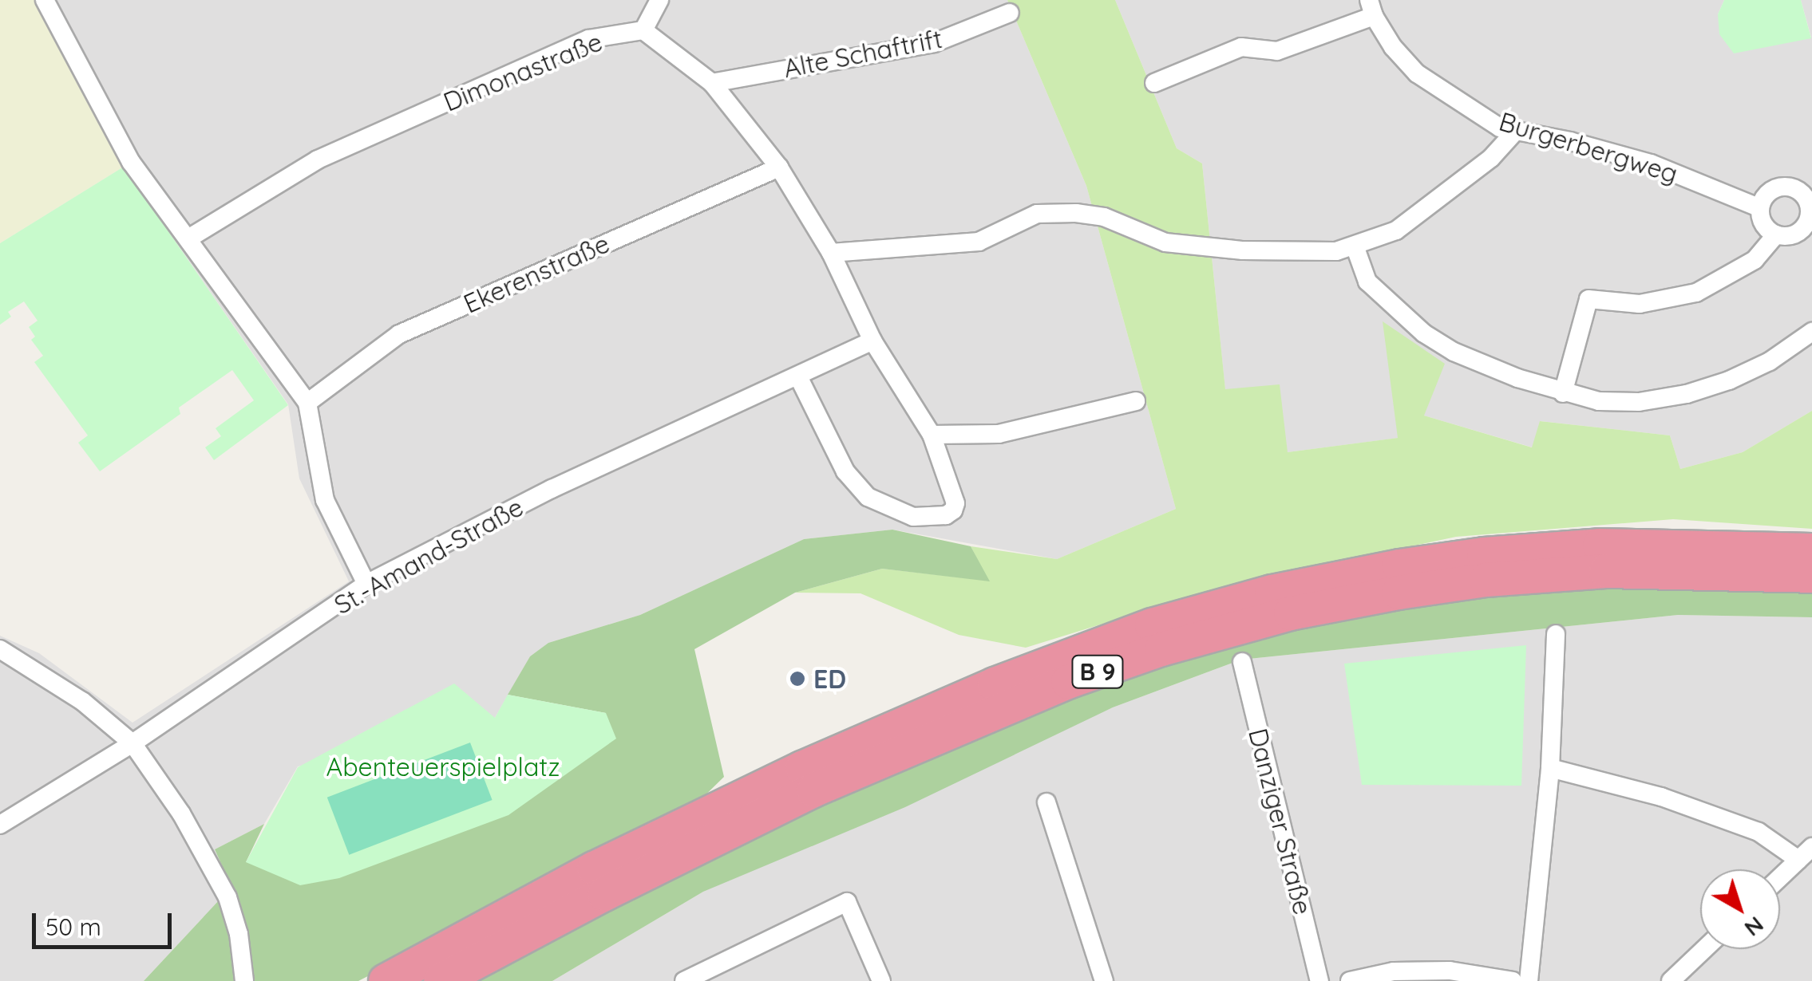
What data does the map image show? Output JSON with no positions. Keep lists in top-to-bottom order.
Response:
{
  "streets": {
    "highway": ["B 9"],
    "street": [
      "Alte Schaftrift",
      "Dimonastraße",
      "Burgerbergweg",
      "Ekerenstraße",
      "St.-Amand-Straße",
      "Danziger Straße"
    ]
  },
  "parks": ["Abenteuerspielplatz"],
  "places": ["ED"],
  "scale_bar": "50 m",
  "north": "bottom right"
}
